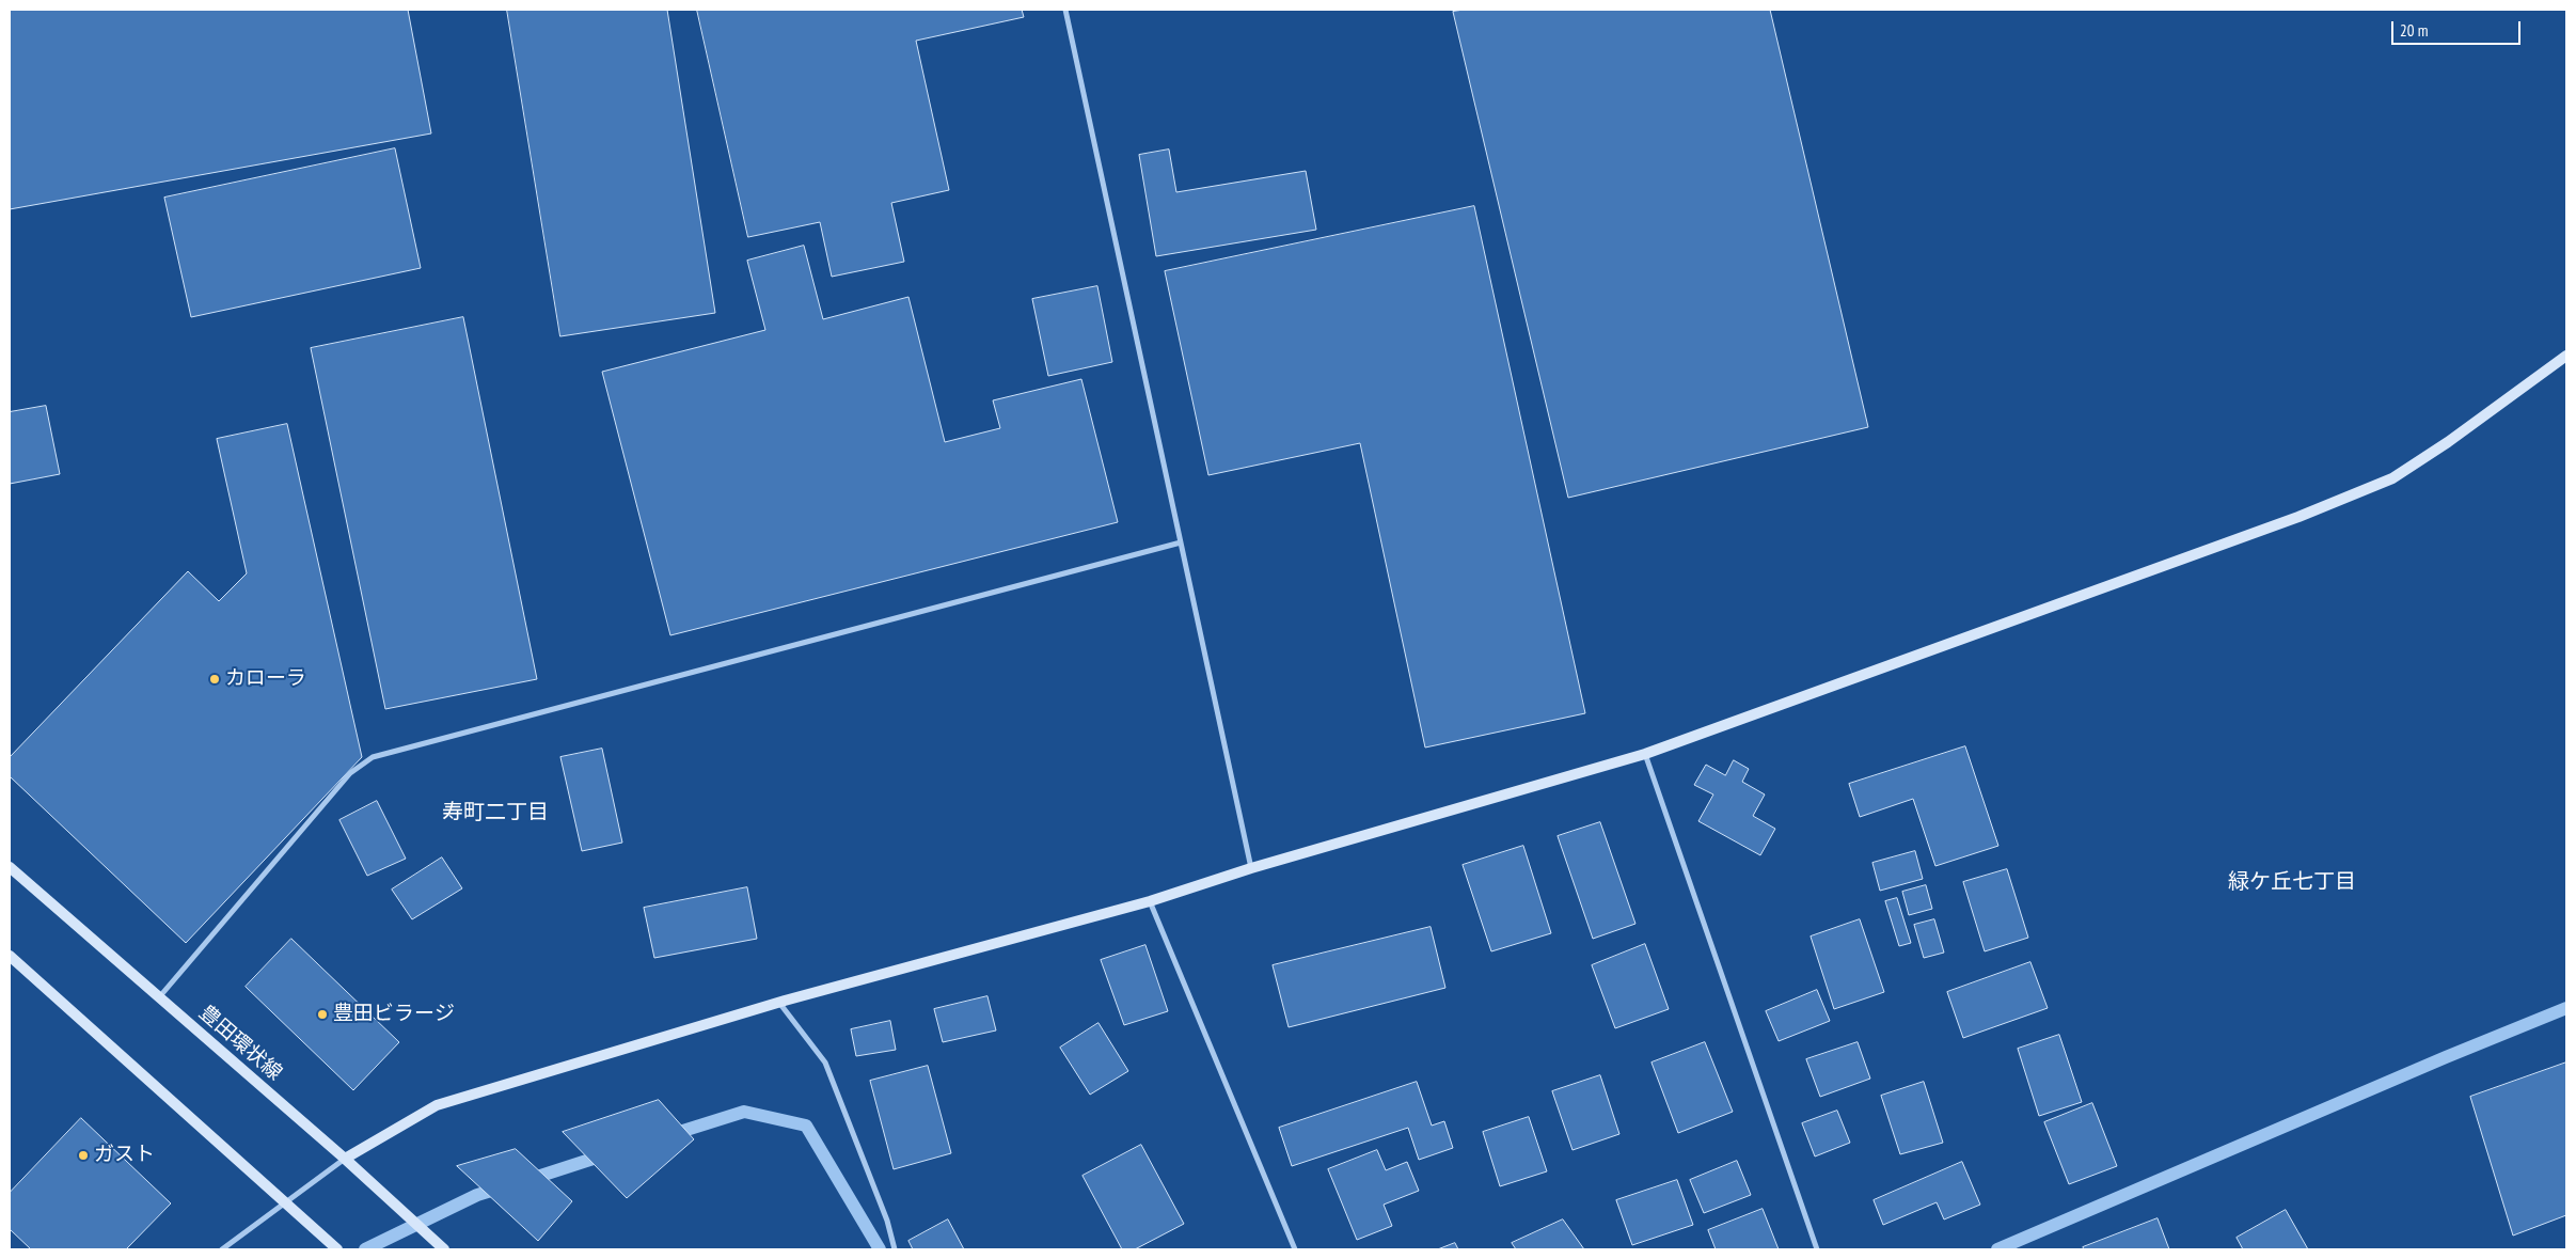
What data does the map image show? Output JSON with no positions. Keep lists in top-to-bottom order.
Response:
{
  "streets": {
    "street": ["豊田環状線"]
  },
  "districts": ["寿町二丁目", "緑ケ丘七丁目"],
  "places": ["カローラ", "豊田ビラージ", "ガスト"],
  "scale_bar": "20 m"
}
